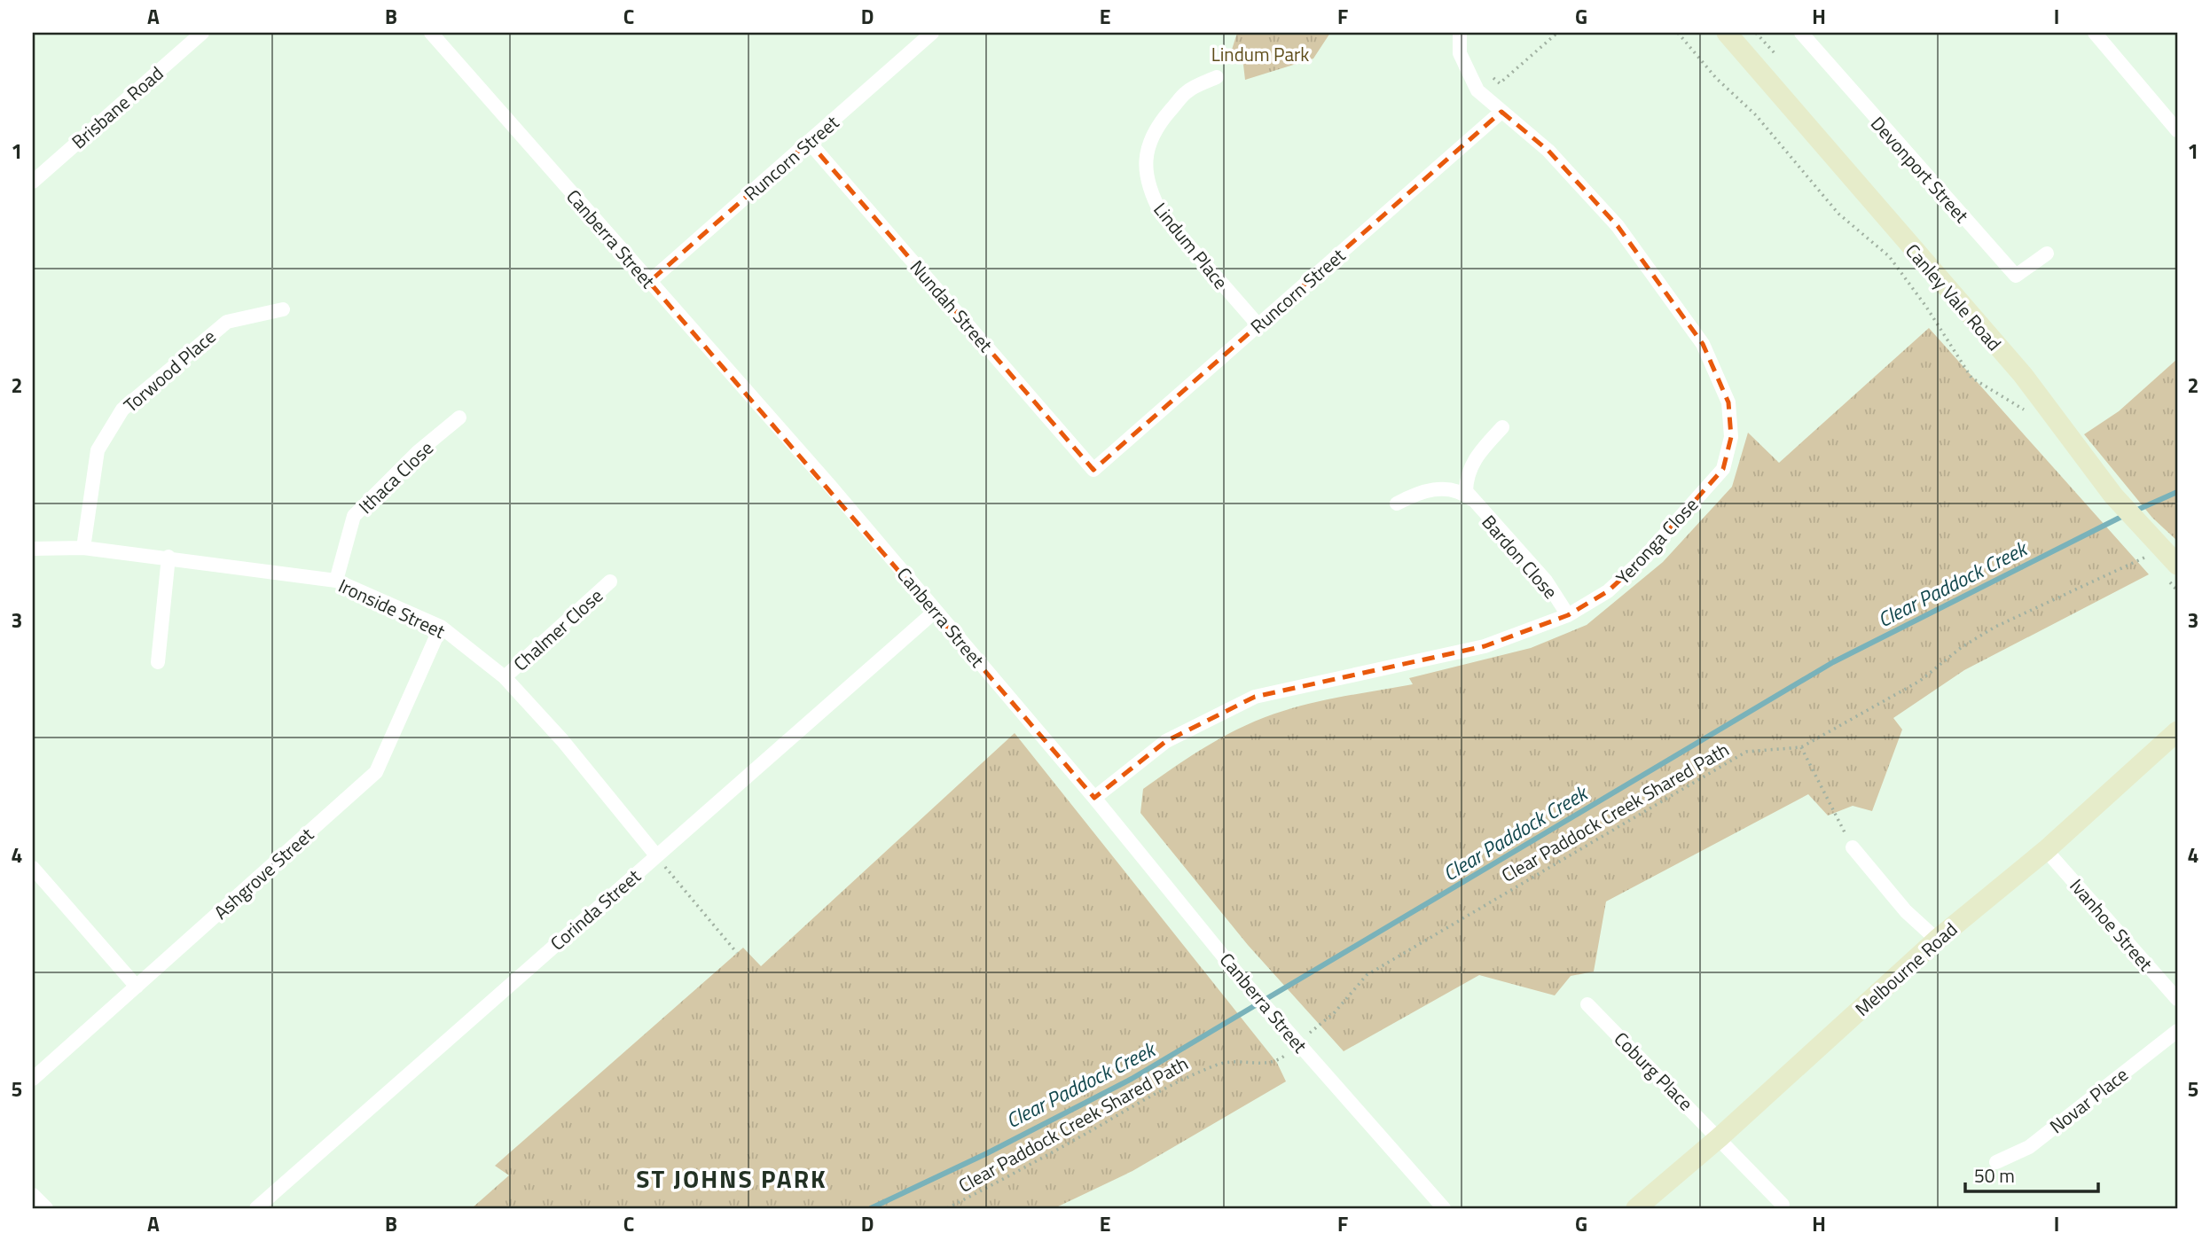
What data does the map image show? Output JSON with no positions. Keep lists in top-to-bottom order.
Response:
{
  "streets": {
    "street": [
      "Brisbane Road",
      "Runcorn Street",
      "Devonport Street",
      "Canberra Street",
      "Lindum Place",
      "Canley Vale Road",
      "Nundah Street",
      "Torwood Place",
      "Ithaca Close",
      "Yeronga Close",
      "Bardon Close",
      "Ironside Street",
      "Chalmer Close",
      "Ashgrove Street",
      "Corinda Street",
      "Ivanhoe Street",
      "Melbourne Road",
      "Coburg Place",
      "Novar Place"
    ],
    "path": ["Clear Paddock Creek Shared Path"]
  },
  "crossings": [
    ["Runcorn Street", "Canberra Street"],
    ["Runcorn Street", "Lindum Place"],
    ["Runcorn Street", "Nundah Street"],
    ["Runcorn Street", "Yeronga Close"],
    ["Canberra Street", "Yeronga Close"],
    ["Canberra Street", "Corinda Street"],
    ["Torwood Place", "Ironside Street"],
    ["Ithaca Close", "Ironside Street"],
    ["Yeronga Close", "Bardon Close"],
    ["Ironside Street", "Chalmer Close"],
    ["Ironside Street", "Ashgrove Street"],
    ["Ironside Street", "Corinda Street"],
    ["Ivanhoe Street", "Melbourne Road"],
    ["Melbourne Road", "Coburg Place"]
  ],
  "districts": ["ST JOHNS PARK"],
  "water": ["Clear Paddock Creek"],
  "parks": ["Lindum Park"],
  "scale_bar": "50 m",
  "grid": {
    "columns": [
      "A",
      "B",
      "C",
      "D",
      "E",
      "F",
      "G",
      "H",
      "I"
    ],
    "rows": [
      "1",
      "2",
      "3",
      "4",
      "5"
    ]
  }
}
